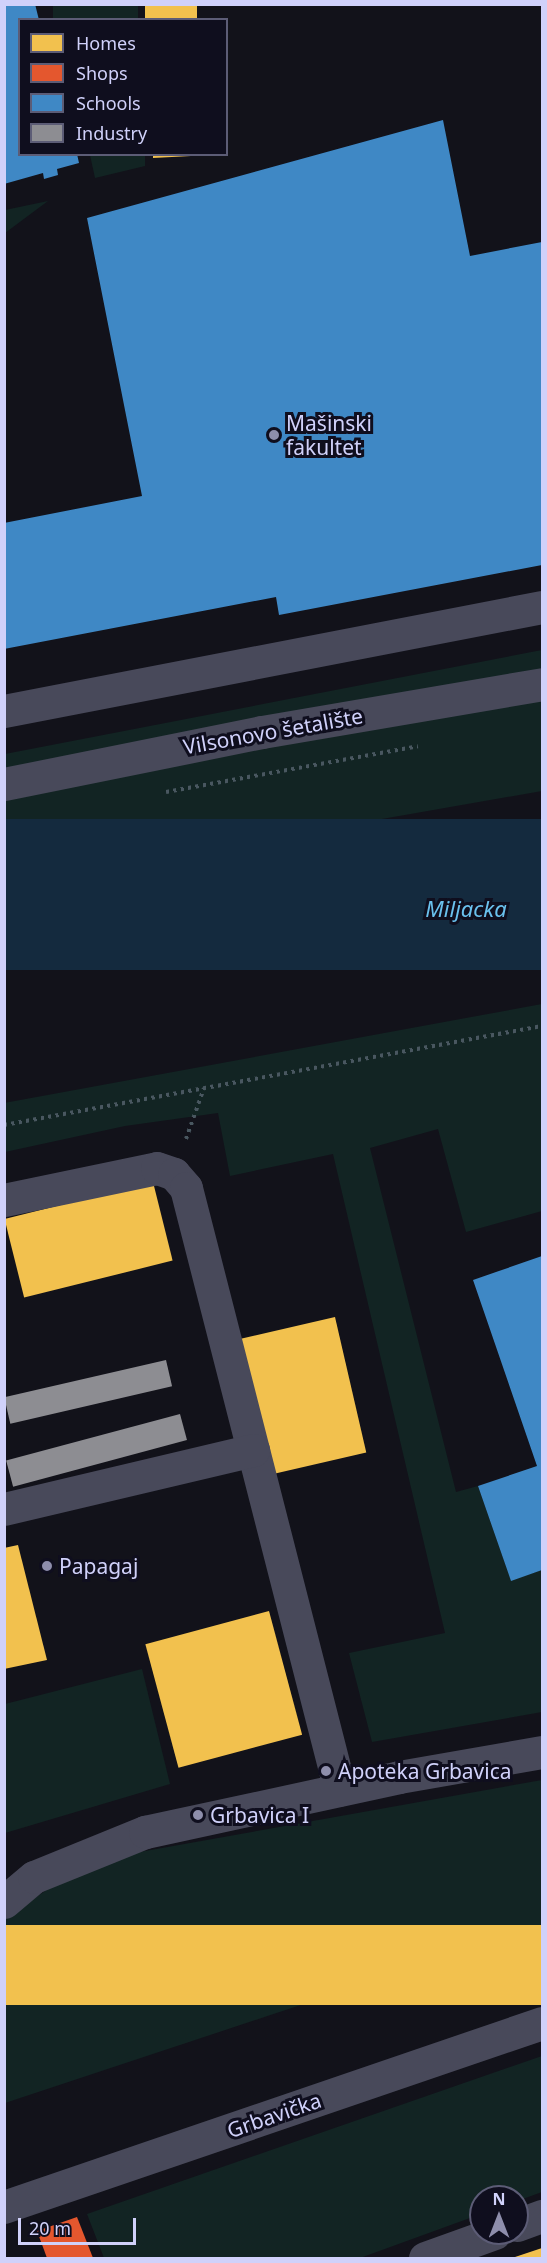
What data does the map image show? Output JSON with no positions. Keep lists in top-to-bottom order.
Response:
{
  "streets": {
    "street": ["Vilsonovo šetalište", "Grbavička"]
  },
  "water": ["Miljacka"],
  "places": [
    "Mašinski fakultet",
    "Papagaj",
    "Apoteka Grbavica",
    "Grbavica I"
  ],
  "legend": [
    "Homes",
    "Shops",
    "Schools",
    "Industry"
  ],
  "scale_bar": "20 m",
  "north": "top"
}
